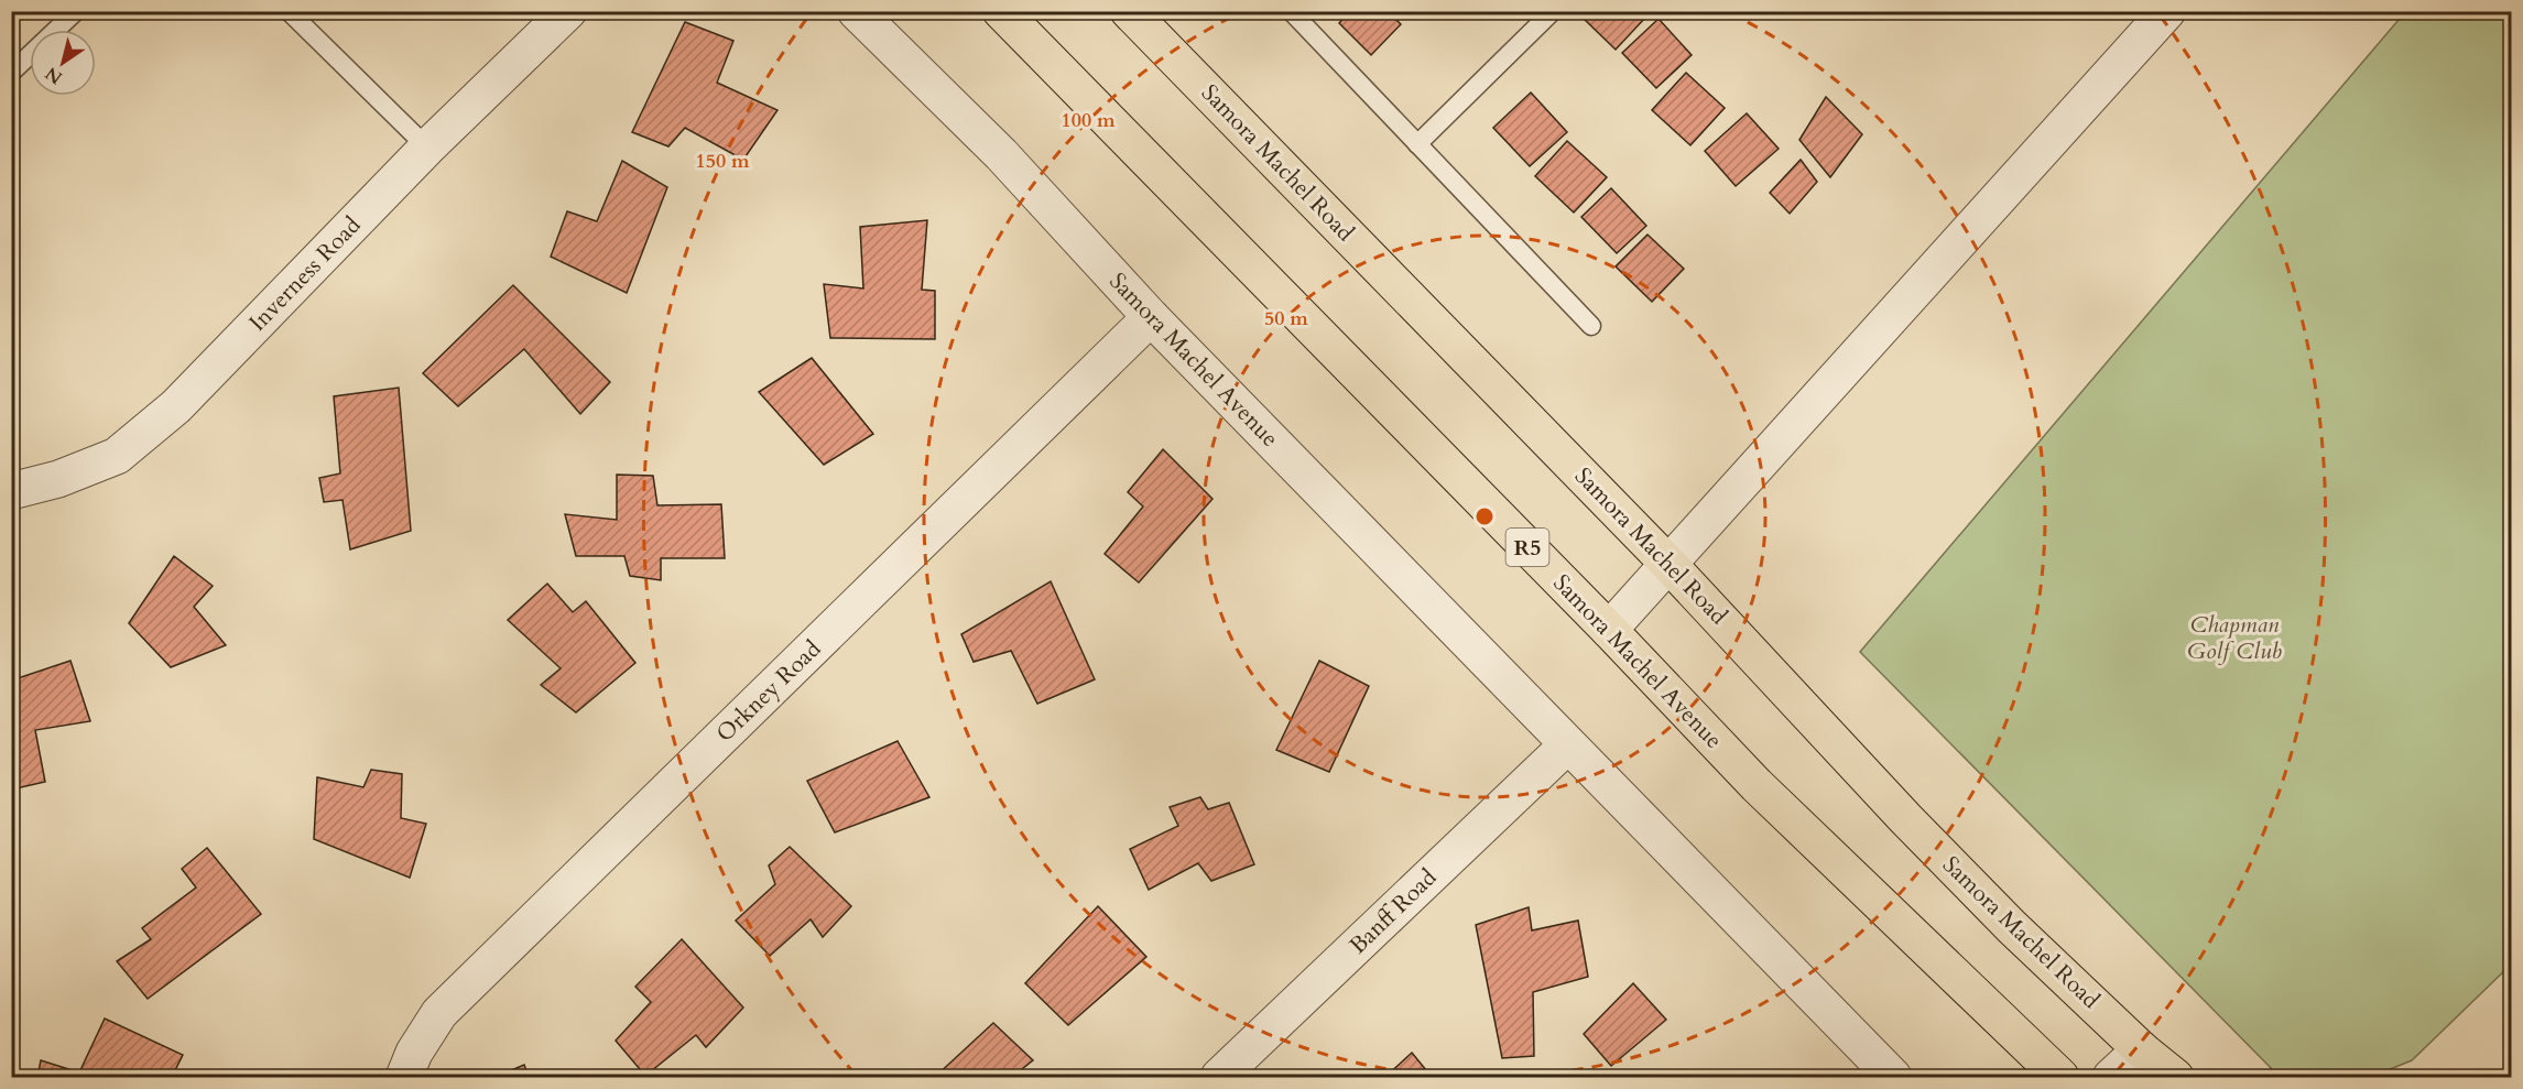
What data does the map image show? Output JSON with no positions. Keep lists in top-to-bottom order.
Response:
{
  "streets": {
    "highway": ["Samora Machel Road", "Samora Machel Avenue", "R5"],
    "street": ["Inverness Road", "Orkney Road", "Banff Road"]
  },
  "crossings": [
    ["Samora Machel Avenue", "Orkney Road"],
    ["Samora Machel Avenue", "Banff Road"]
  ],
  "parks": ["Chapman Golf Club"],
  "north": "bottom left",
  "rings": ["100 m", "150 m", "50 m"]
}
